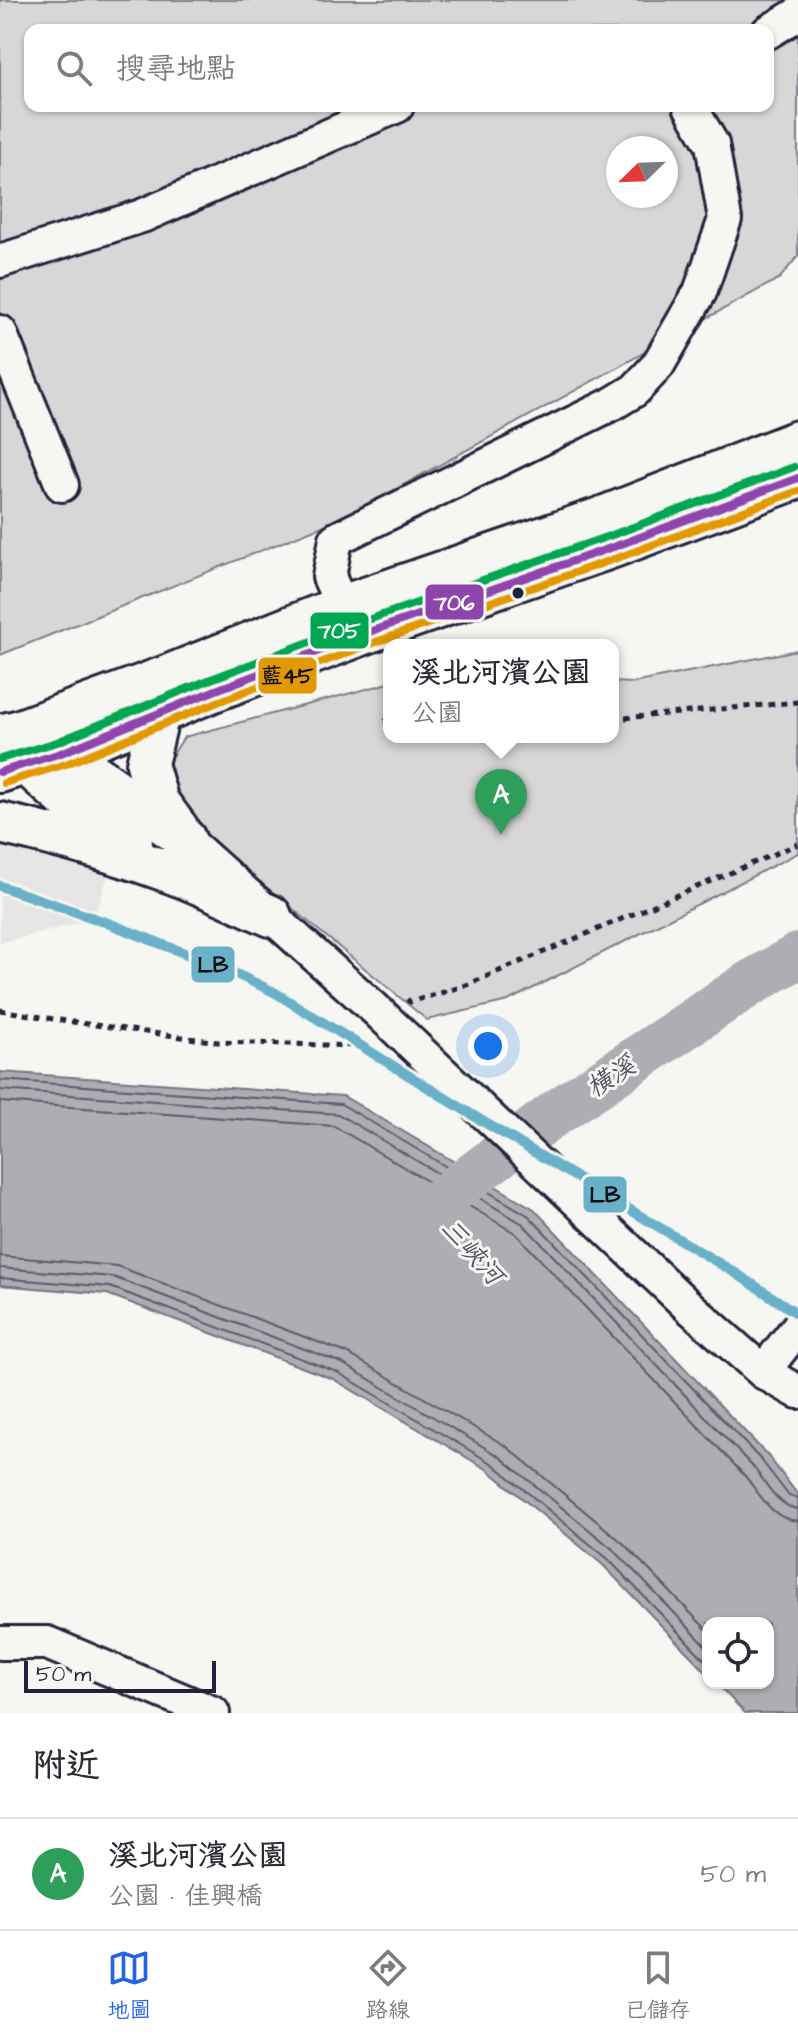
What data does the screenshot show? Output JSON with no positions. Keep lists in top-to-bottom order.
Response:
{
  "water": ["橫溪", "三峽河"],
  "lines": [
    "transit line 705",
    "transit line 706",
    "transit line 藍45",
    "transit line LB"
  ],
  "scale_bar": "50 m",
  "north": "bottom left",
  "page": {
    "search": "搜尋地點",
    "popup": ["溪北河濱公園", "公園"],
    "pins": "A",
    "scale": "50 m",
    "heading": "附近",
    "list": [
      {
        "mark": "A",
        "name": "溪北河濱公園",
        "note": "公園 · 佳興橋",
        "value": "50 m"
      }
    ],
    "nav": ["地圖", "路線", "已儲存"]
  }
}
